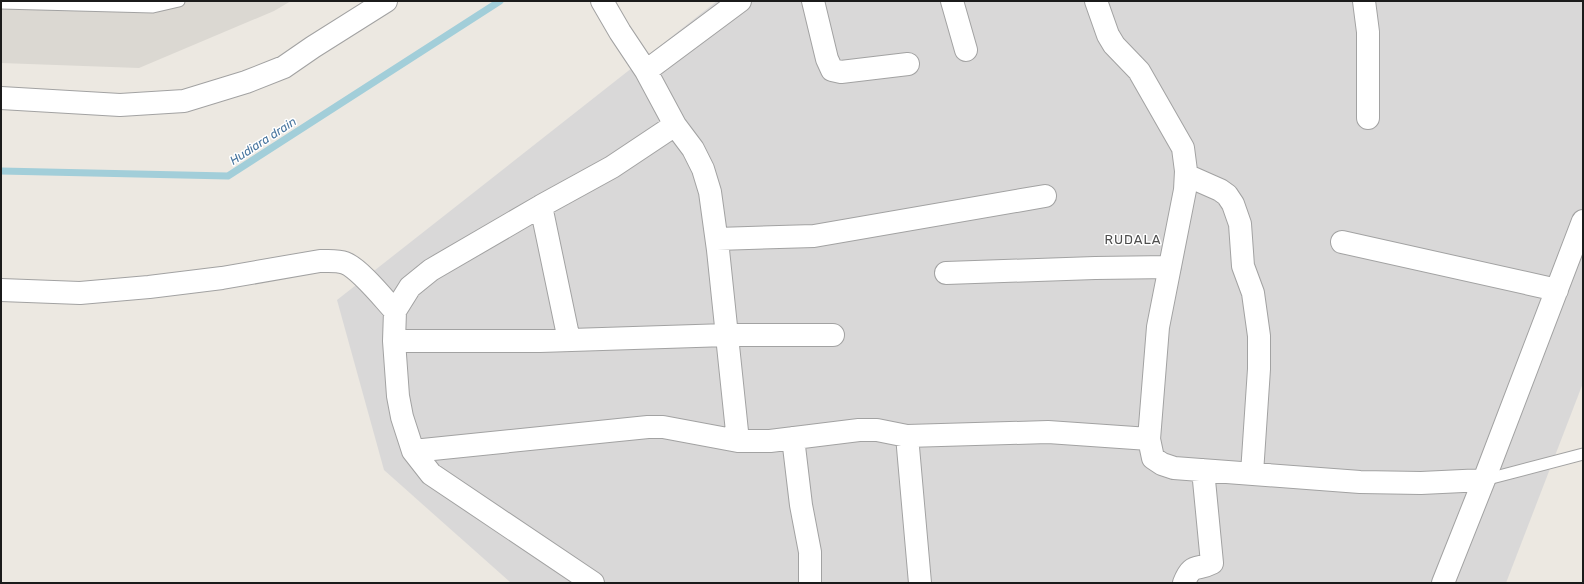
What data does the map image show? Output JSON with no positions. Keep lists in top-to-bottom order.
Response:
{
  "districts": ["RUDALA"],
  "water": ["Hudiara drain"]
}
